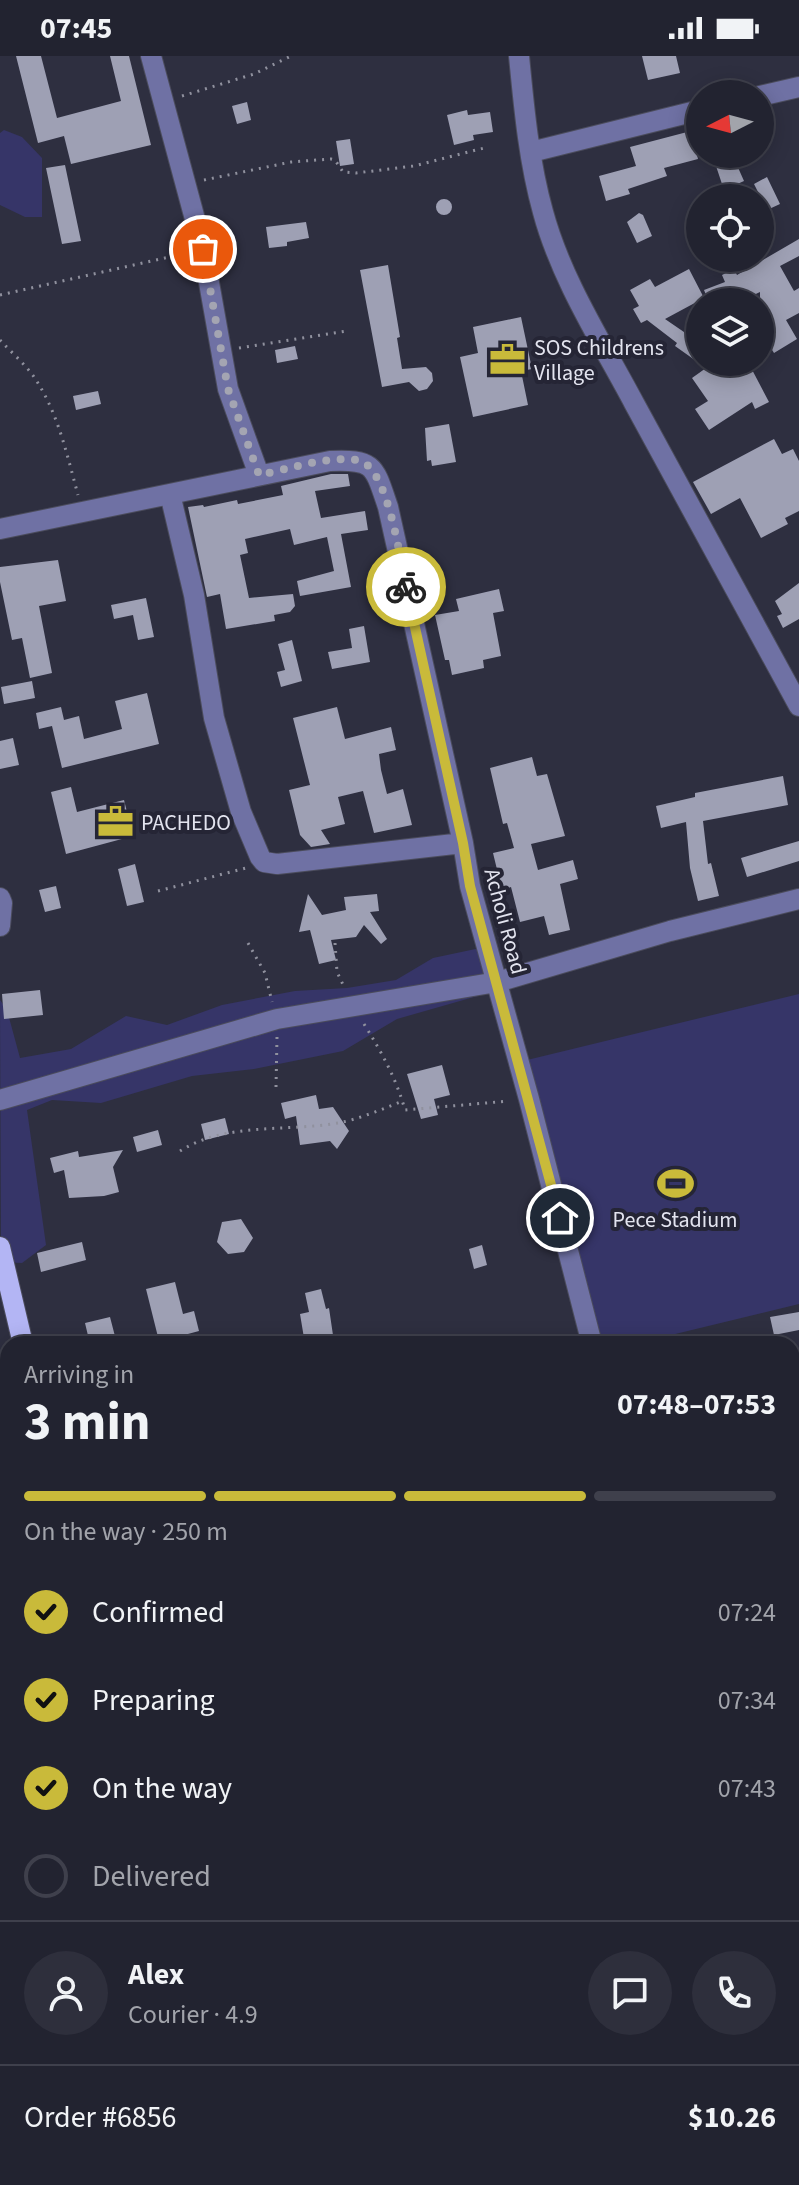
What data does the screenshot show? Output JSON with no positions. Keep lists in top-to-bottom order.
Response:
{
  "streets": {
    "street": ["Acholi Road"]
  },
  "places": {
    "office": ["SOS Childrens Village", "PACHEDO"],
    "sports": ["Pece Stadium"]
  },
  "north": "left",
  "page": {
    "status": "07:45",
    "heading": ["3 min", "Arriving in", "07:48–07:53"],
    "panel": [
      "Alex",
      "Courier · 4.9",
      "Order #6856",
      "$10.26"
    ],
    "bar": "On the way · 250 m",
    "list": [
      ["Confirmed", "07:24"],
      ["Preparing", "07:34"],
      ["On the way", "07:43"],
      "Delivered"
    ]
  }
}
